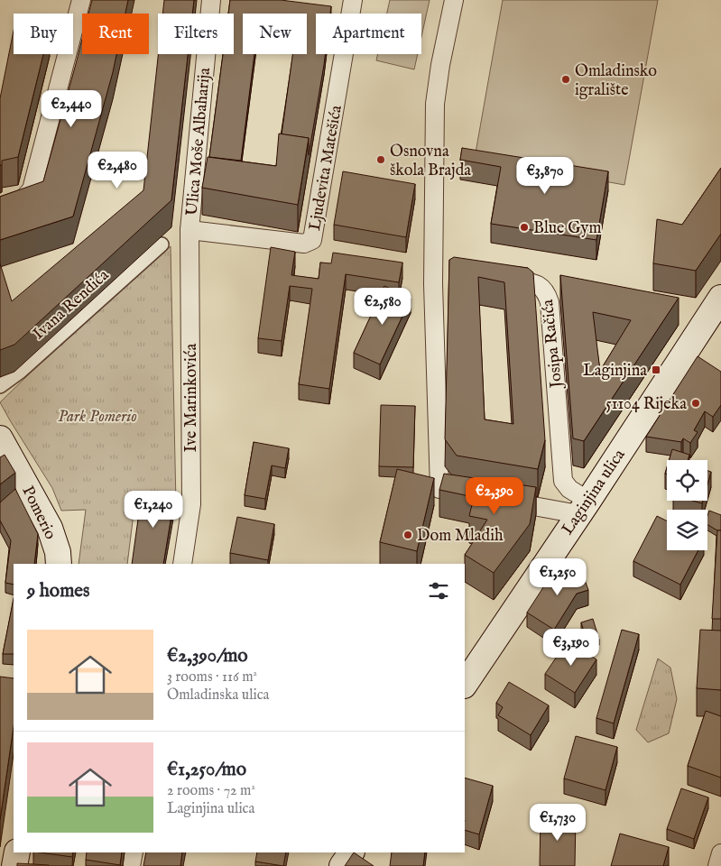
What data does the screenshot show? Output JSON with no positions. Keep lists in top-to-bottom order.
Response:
{
  "streets": {
    "main road": ["Laginjina ulica", "Pomerio"],
    "street": [
      "Ulica Moše Albaharija",
      "Ljudevita Matešića",
      "Ivana Rendića",
      "Josipa Račića",
      "Ive Marinkovića"
    ]
  },
  "crossings": [
    ["Ulica Moše Albaharija", "Ljudevita Matešića"],
    ["Ulica Moše Albaharija", "Ive Marinkovića"],
    ["Ljudevita Matešića", "Ive Marinkovića"],
    ["Josipa Račića", "Laginjina ulica"]
  ],
  "parks": ["Park Pomerio"],
  "places": {
    "other": [
      "Omladinsko igralište",
      "Osnovna škola Brajda",
      "Blue Gym",
      "51104 Rijeka",
      "Dom Mladih"
    ],
    "transit": ["Laginjina"]
  },
  "page": {
    "chip": [
      "Buy",
      "Rent",
      "Filters",
      "New",
      "Apartment"
    ],
    "price": [
      "€2,440",
      "€2,480",
      "€3,870",
      "€2,580",
      "€2,390",
      "€1,240",
      "€1,250",
      "€3,190",
      "€1,730"
    ],
    "heading": "9 homes",
    "list": [
      {
        "name": "€2,390/mo",
        "note": "3 rooms · 116 m² · Omladinska ulica"
      },
      {
        "name": "€1,250/mo",
        "note": "2 rooms · 72 m² · Laginjina ulica"
      }
    ]
  }
}
